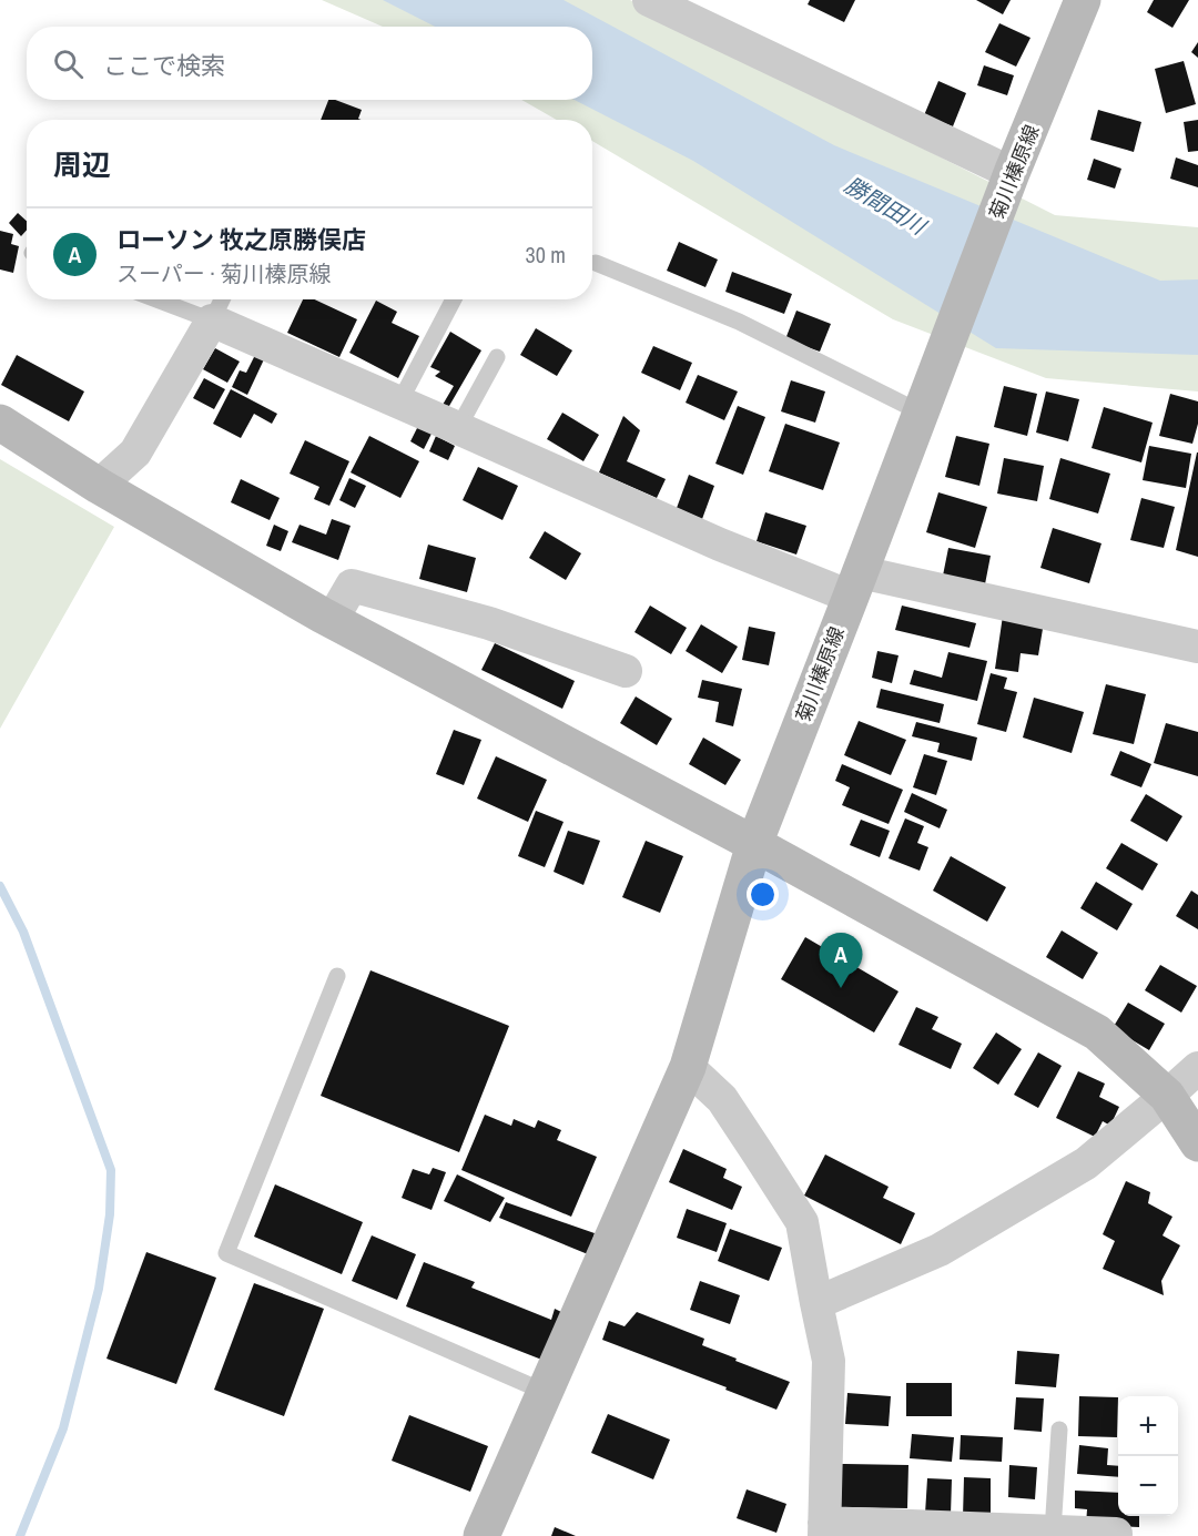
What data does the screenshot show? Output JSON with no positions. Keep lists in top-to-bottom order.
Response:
{
  "streets": {
    "street": ["菊川榛原線"]
  },
  "water": ["勝間田川"],
  "page": {
    "search": "ここで検索",
    "heading": "周辺",
    "list": [
      {
        "mark": "A",
        "name": "ローソン 牧之原勝俣店",
        "note": "スーパー · 菊川榛原線",
        "value": "30 m"
      }
    ],
    "pins": "A",
    "map_buttons": ["+", "−"]
  }
}
